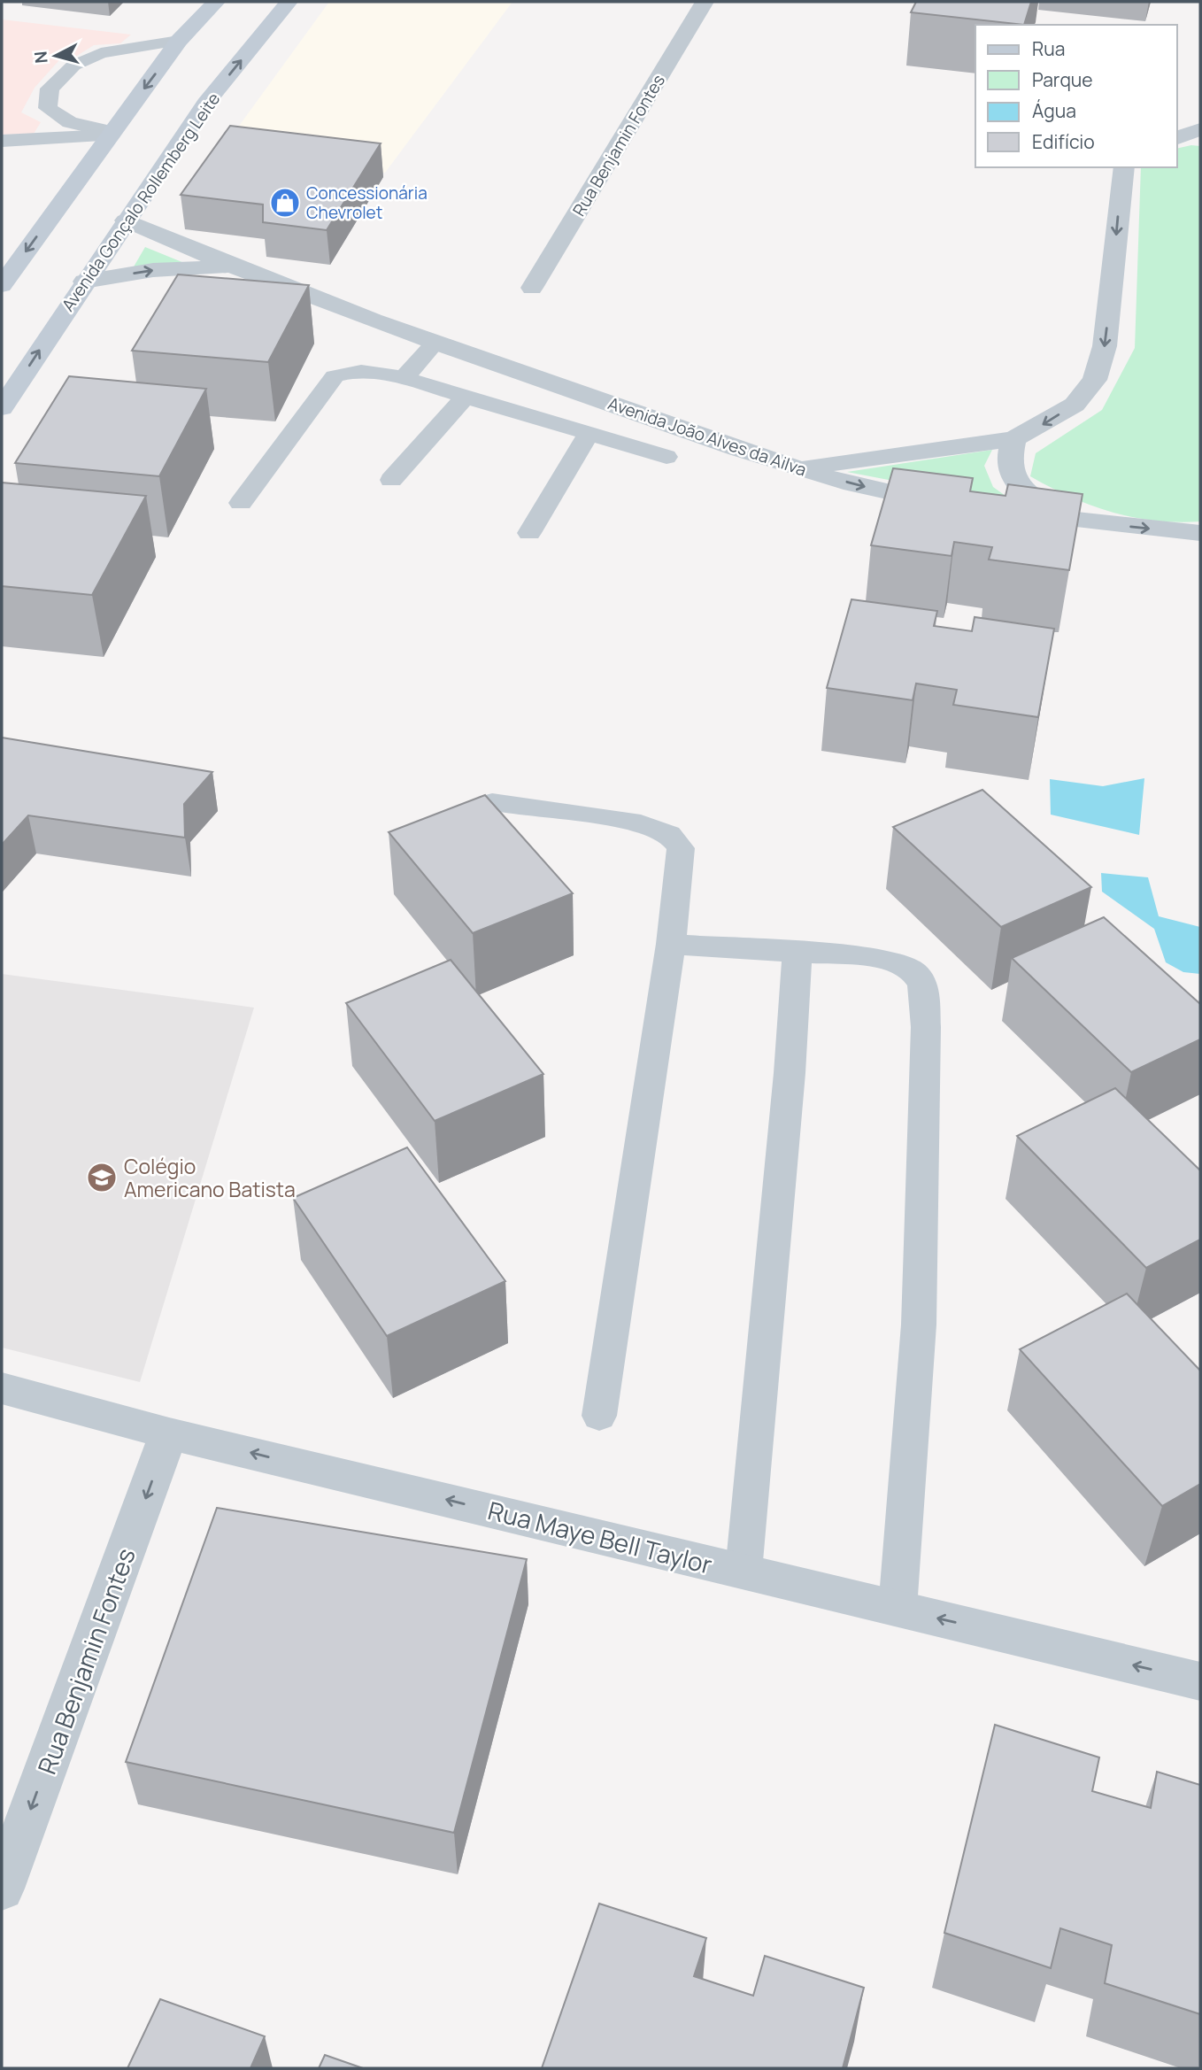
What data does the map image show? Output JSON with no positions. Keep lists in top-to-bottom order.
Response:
{
  "streets": {
    "main road": ["Avenida Gonçalo Rollemberg Leite"],
    "street": ["Rua Benjamin Fontes", "Avenida João Alves da Ailva", "Rua Maye Bell Taylor"]
  },
  "crossings": [
    ["Rua Benjamin Fontes", "Rua Maye Bell Taylor"],
    ["Avenida Gonçalo Rollemberg Leite", "Avenida João Alves da Ailva"]
  ],
  "one_way": ["Rua Benjamin Fontes", "Rua Maye Bell Taylor"],
  "places": {
    "shop": ["Concessionária Chevrolet"],
    "school or university": ["Colégio Americano Batista"]
  },
  "legend": [
    "Rua",
    "Parque",
    "Água",
    "Edifício"
  ],
  "north": "left"
}
